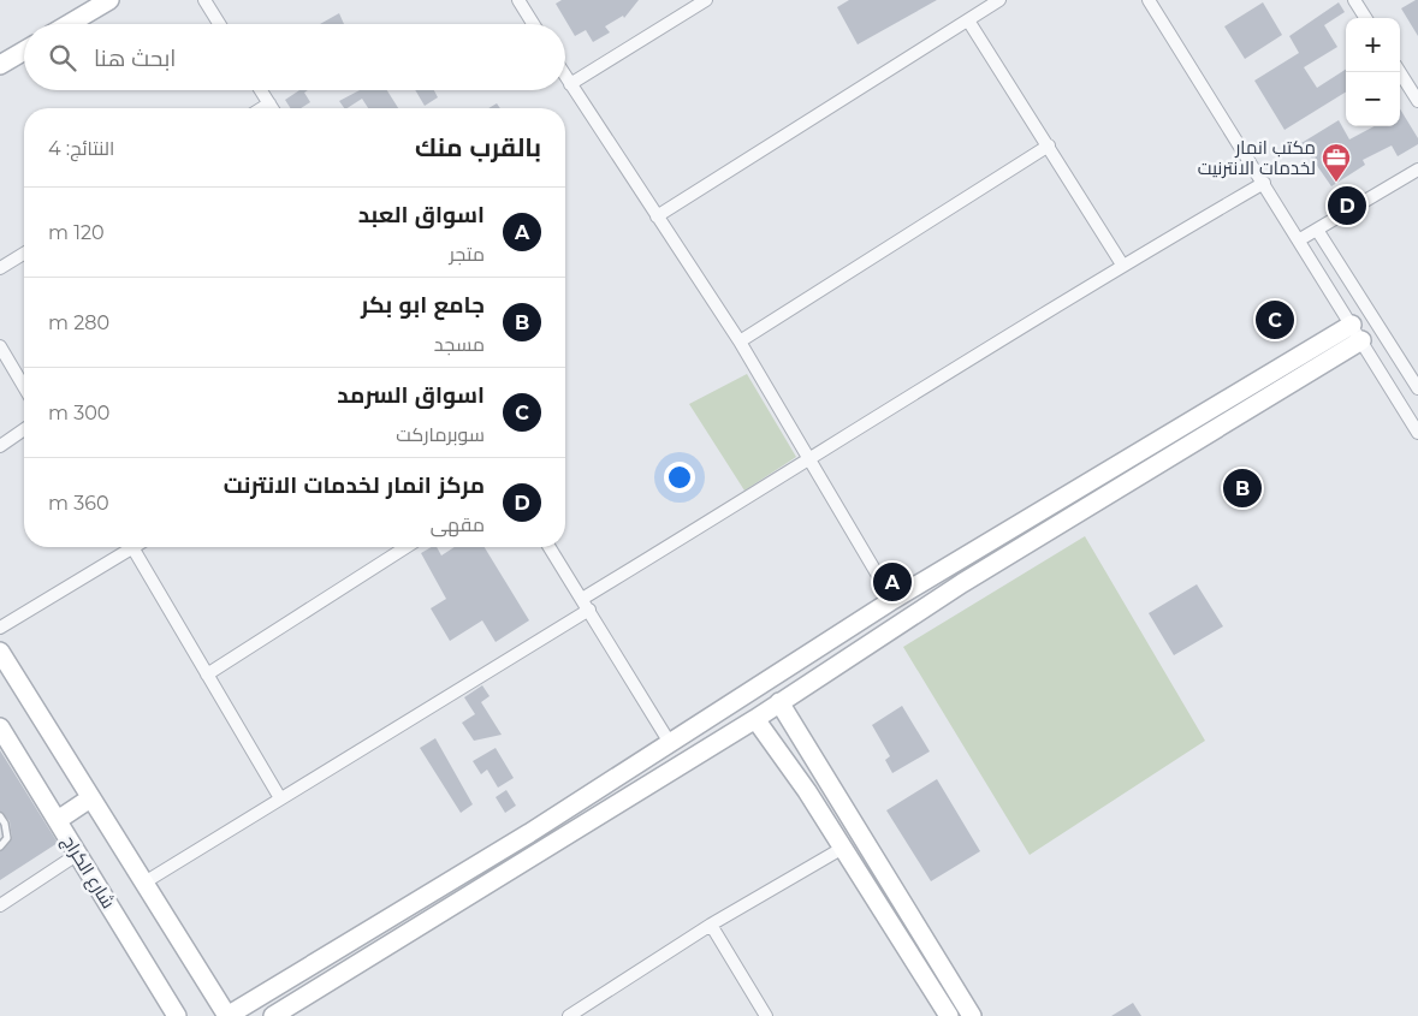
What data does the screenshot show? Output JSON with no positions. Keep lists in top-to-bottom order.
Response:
{
  "streets": {
    "street": ["شارع الكراج"]
  },
  "places": {
    "office": ["مكتب انمار لخدمات الانترنيت"]
  },
  "page": {
    "map_buttons": ["+", "−"],
    "search": "ابحث هنا",
    "heading": ["بالقرب منك", "النتائج: 4"],
    "pins": [
      "D",
      "C",
      "B",
      "A"
    ],
    "list": [
      {
        "mark": "A",
        "name": "اسواق العبد",
        "note": "متجر",
        "value": "120 m"
      },
      {
        "mark": "B",
        "name": "جامع ابو بكر",
        "note": "مسجد",
        "value": "280 m"
      },
      {
        "mark": "C",
        "name": "اسواق السرمد",
        "note": "سوبرماركت",
        "value": "300 m"
      },
      {
        "mark": "D",
        "name": "مركز انمار لخدمات الانترنت",
        "note": "مقهى",
        "value": "360 m"
      }
    ]
  }
}
